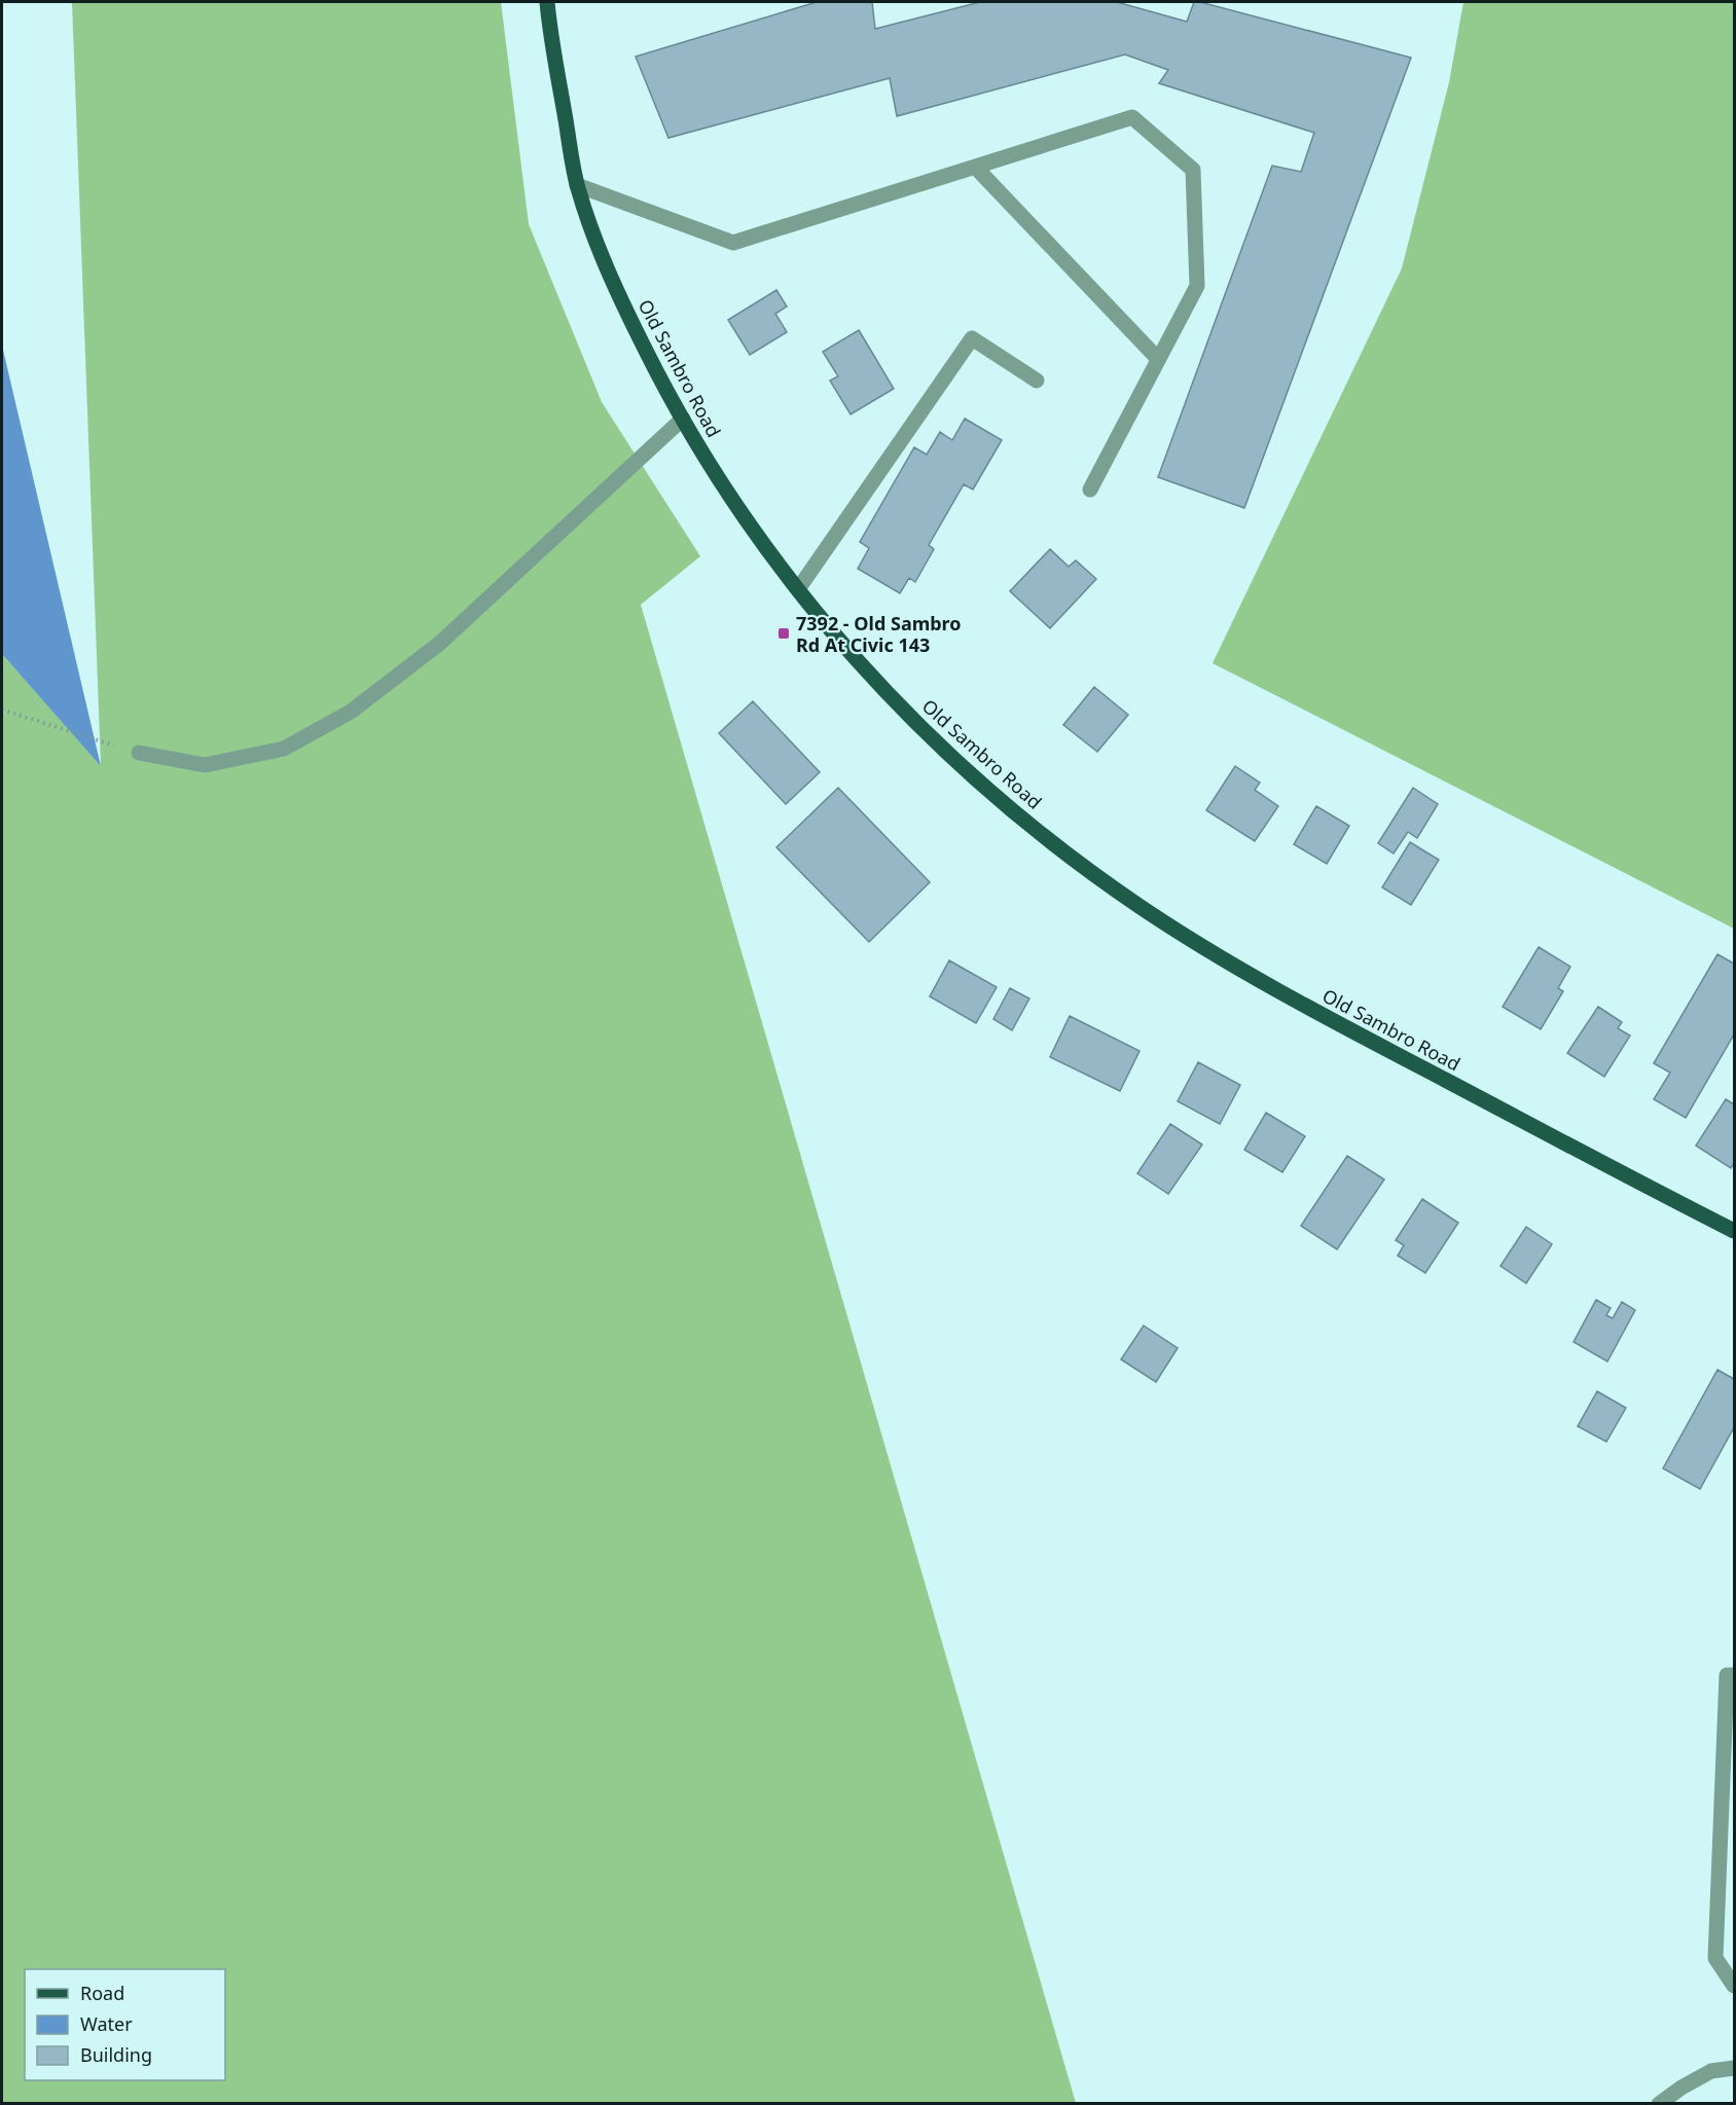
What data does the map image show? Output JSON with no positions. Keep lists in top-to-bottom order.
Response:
{
  "streets": {
    "main road": ["Old Sambro Road"]
  },
  "places": {
    "transit": ["7392 - Old Sambro Rd At Civic 143"]
  },
  "legend": ["Road", "Water", "Building"]
}
